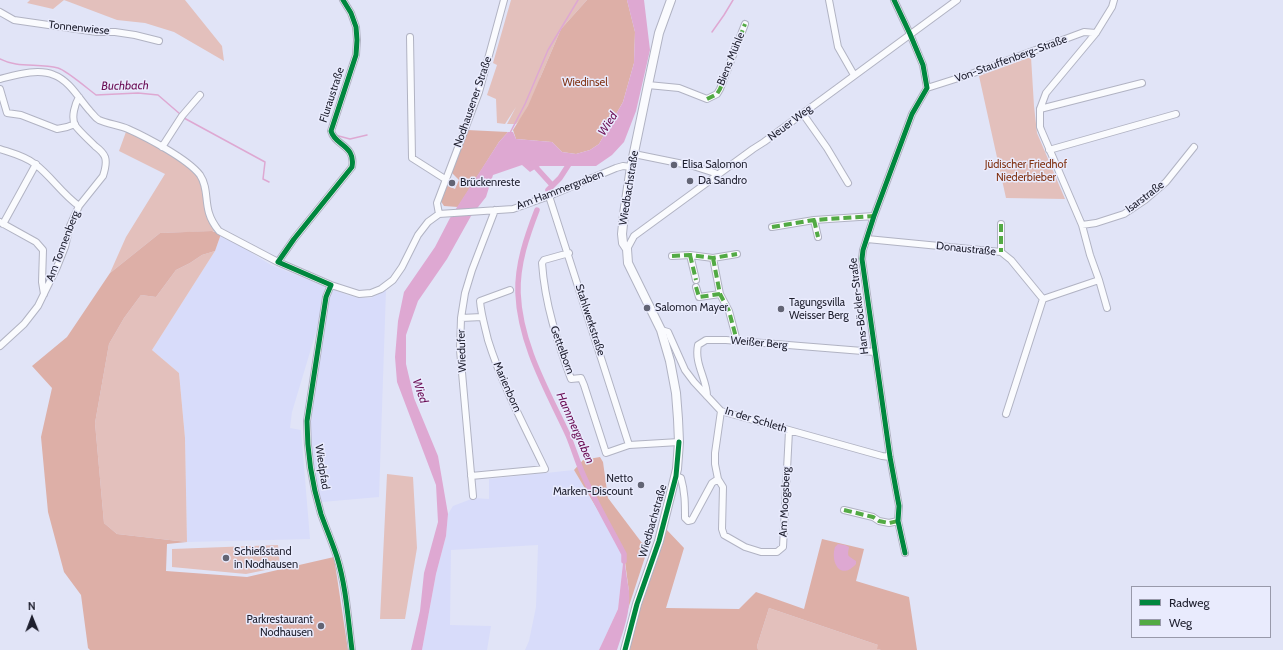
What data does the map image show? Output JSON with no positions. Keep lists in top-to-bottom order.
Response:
{
  "streets": {
    "main road": ["Wiedbachstraße"],
    "street": [
      "Tonnenwiese",
      "Biens Mühle",
      "Von-Stauffenberg-Straße",
      "Fluraustraße",
      "Nodhausener Straße",
      "Neuer Weg",
      "Am Hammergraben",
      "Isarstraße",
      "Am Tonnenberg",
      "Donaustraße",
      "Hans-Böckler-Straße",
      "Stahlwerkstraße",
      "Weißer Berg",
      "Gettelborn",
      "Wiedufer",
      "Marienborn",
      "In der Schleth",
      "Wiedpfad",
      "Am Moogsberg"
    ]
  },
  "crossings": [
    ["Biens Mühle", "Wiedbachstraße"],
    ["Von-Stauffenberg-Straße", "Hans-Böckler-Straße"],
    ["Nodhausener Straße", "Am Hammergraben"],
    ["Neuer Weg", "Wiedbachstraße"],
    ["Wiedbachstraße", "Am Hammergraben"],
    ["Wiedbachstraße", "In der Schleth"],
    ["Am Hammergraben", "Stahlwerkstraße"],
    ["Am Hammergraben", "Wiedufer"],
    ["Donaustraße", "Hans-Böckler-Straße"],
    ["Hans-Böckler-Straße", "Weißer Berg"],
    ["Hans-Böckler-Straße", "In der Schleth"],
    ["Stahlwerkstraße", "Gettelborn"],
    ["Weißer Berg", "In der Schleth"],
    ["Wiedufer", "Marienborn"],
    ["In der Schleth", "Am Moogsberg"]
  ],
  "water": ["Buchbach", "Wied", "Hammergraben"],
  "parks": ["Wiedinsel", "Jüdischer Friedhof Niederbieber"],
  "places": [
    "Elisa Salomon",
    "Da Sandro",
    "Brückenreste",
    "Salomon Mayer",
    "Tagungsvilla Weisser Berg",
    "Netto Marken-Discount",
    "Schießstand in Nodhausen",
    "Parkrestaurant Nodhausen"
  ],
  "legend": ["Radweg", "Weg"],
  "north": "top"
}
